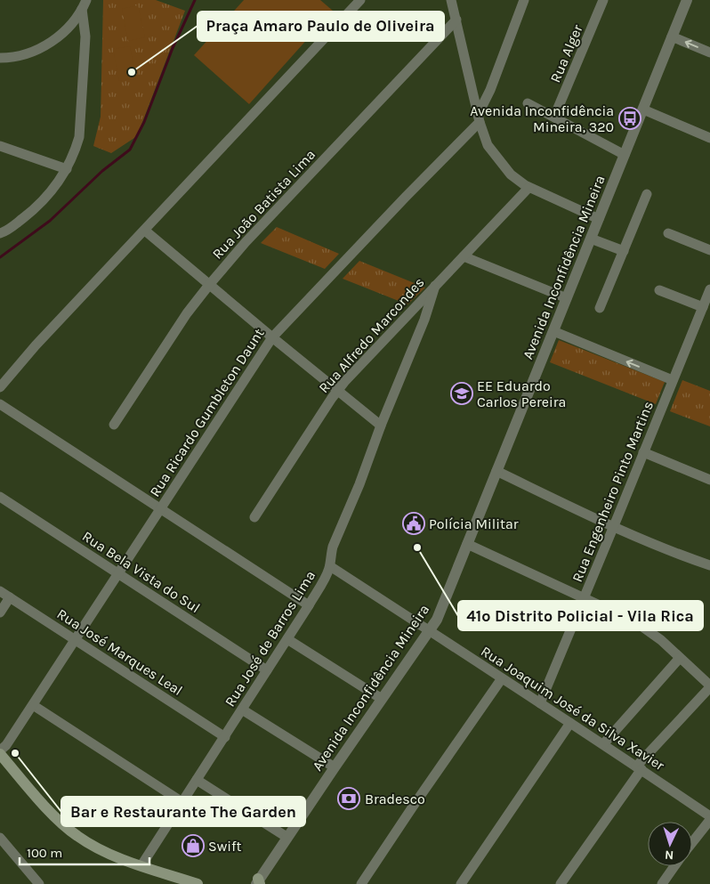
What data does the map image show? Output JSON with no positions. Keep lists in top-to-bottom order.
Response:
{
  "streets": {
    "street": [
      "Rua Alger",
      "Rua João Batista Lima",
      "Avenida Inconfidência Mineira",
      "Rua Alfredo Marcondes",
      "Rua Ricardo Gumbleton Daunt",
      "Rua Engenheiro Pinto Martins",
      "Rua Bela Vista do Sul",
      "Rua José de Barros Lima",
      "Rua José Marques Leal",
      "Rua Joaquim José da Silva Xavier"
    ]
  },
  "crossings": [
    ["Avenida Inconfidência Mineira", "Rua Joaquim José da Silva Xavier"],
    ["Rua Alfredo Marcondes", "Rua José de Barros Lima"],
    ["Rua Ricardo Gumbleton Daunt", "Rua Bela Vista do Sul"],
    ["Rua Ricardo Gumbleton Daunt", "Rua José Marques Leal"],
    ["Rua Engenheiro Pinto Martins", "Rua Joaquim José da Silva Xavier"],
    ["Rua Bela Vista do Sul", "Rua José de Barros Lima"],
    ["Rua José de Barros Lima", "Rua José Marques Leal"],
    ["Rua José de Barros Lima", "Rua Joaquim José da Silva Xavier"]
  ],
  "places": {
    "other": ["Praça Amaro Paulo de Oliveira", "41º Distrito Policial - Vila Rica", "Bar e Restaurante The Garden"],
    "bus stop": ["Avenida Inconfidência Mineira, 320"],
    "school or university": ["EE Eduardo Carlos Pereira"],
    "public building": ["Polícia Militar"],
    "bank": ["Bradesco"],
    "shop": ["Swift"]
  },
  "scale_bar": "100 m",
  "north": "bottom"
}
